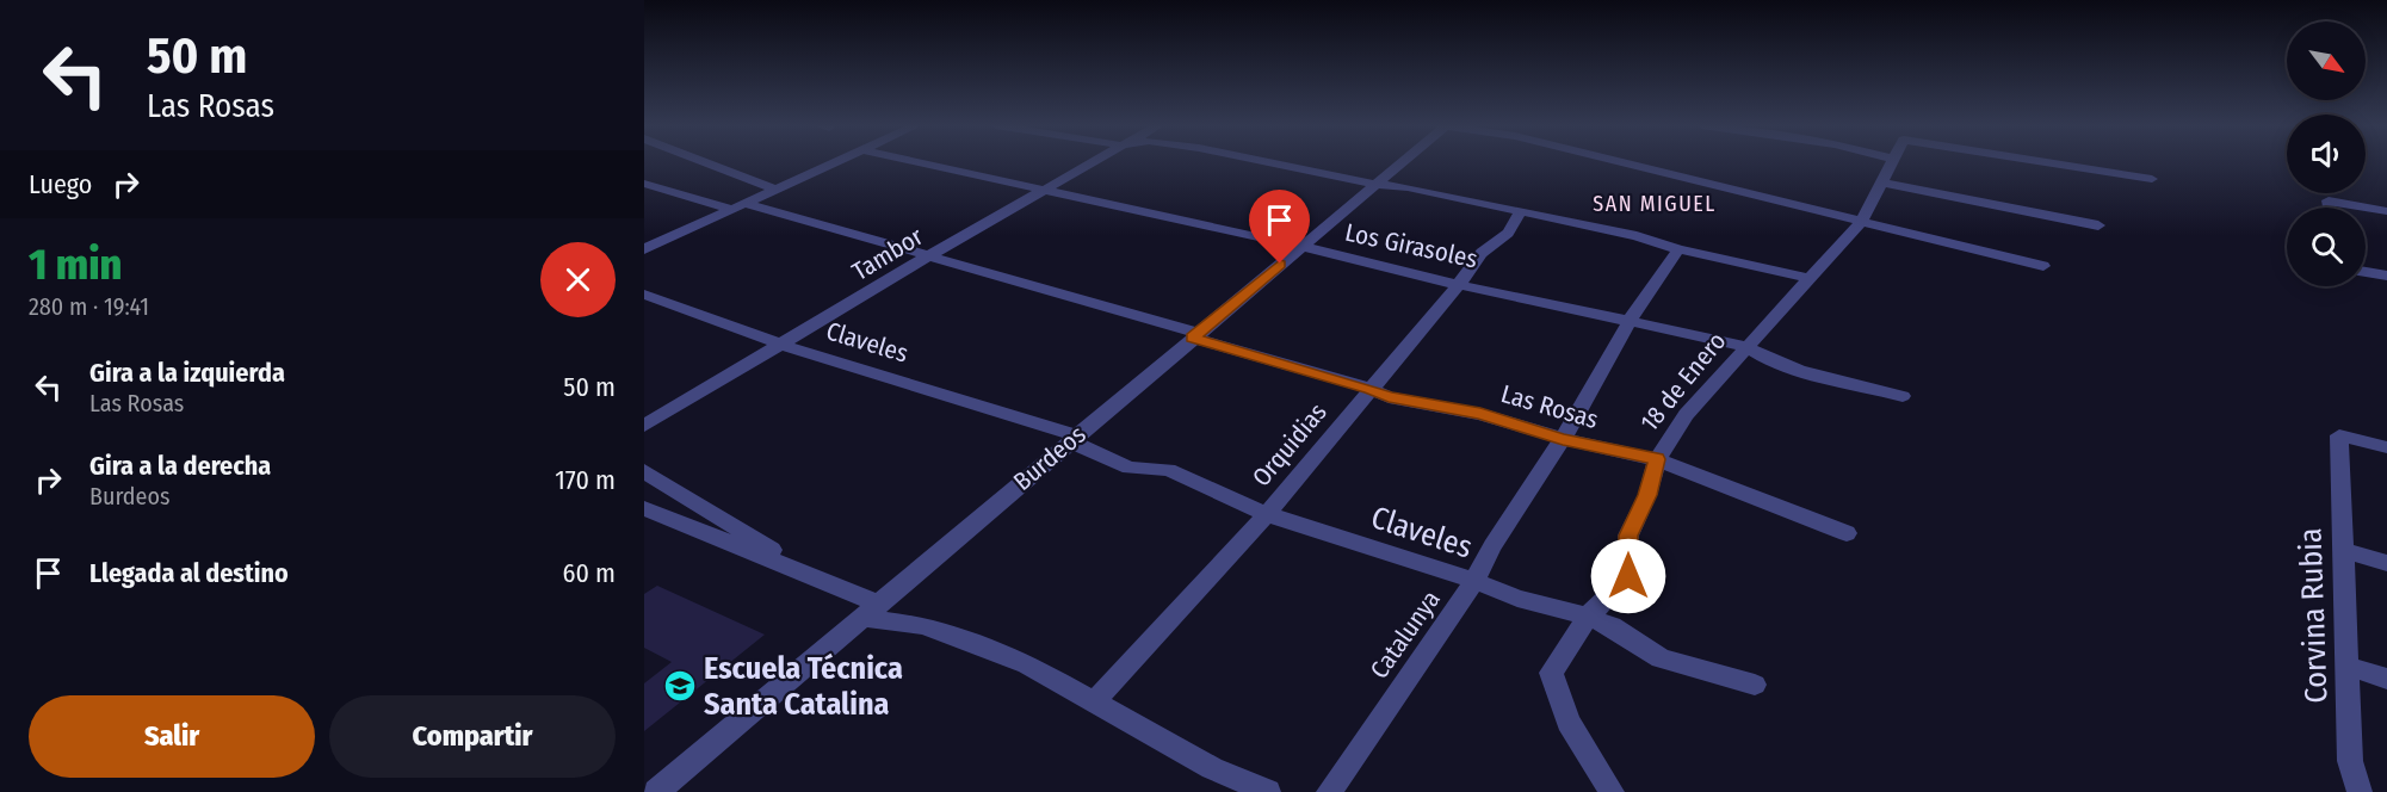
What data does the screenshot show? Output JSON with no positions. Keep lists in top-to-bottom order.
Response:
{
  "streets": {
    "street": [
      "Los Girasoles",
      "Tambor",
      "Claveles",
      "18 de Enero",
      "Las Rosas",
      "Orquidias",
      "Burdeos",
      "Corvina Rubia",
      "Catalunya"
    ]
  },
  "crossings": [
    ["Los Girasoles", "Tambor"],
    ["Los Girasoles", "18 de Enero"],
    ["Los Girasoles", "Orquidias"],
    ["Los Girasoles", "Burdeos"],
    ["Los Girasoles", "Catalunya"],
    ["Tambor", "Claveles"],
    ["Tambor", "Las Rosas"],
    ["Claveles", "18 de Enero"],
    ["Claveles", "Orquidias"],
    ["Claveles", "Burdeos"],
    ["Claveles", "Catalunya"],
    ["18 de Enero", "Las Rosas"],
    ["Las Rosas", "Orquidias"],
    ["Las Rosas", "Burdeos"],
    ["Las Rosas", "Catalunya"]
  ],
  "districts": ["SAN MIGUEL"],
  "places": {
    "school or university": ["Escuela Técnica Santa Catalina"]
  },
  "north": "bottom right",
  "page": {
    "turn": ["50 m", "Las Rosas"],
    "then": "Luego",
    "heading": ["1 min", "280 m · 19:41"],
    "list": [
      {
        "name": "Gira a la izquierda",
        "note": "Las Rosas",
        "value": "50 m"
      },
      {
        "name": "Gira a la derecha",
        "note": "Burdeos",
        "value": "170 m"
      },
      {
        "name": "Llegada al destino",
        "value": "60 m"
      }
    ],
    "buttons": ["Salir", "Compartir"]
  }
}
